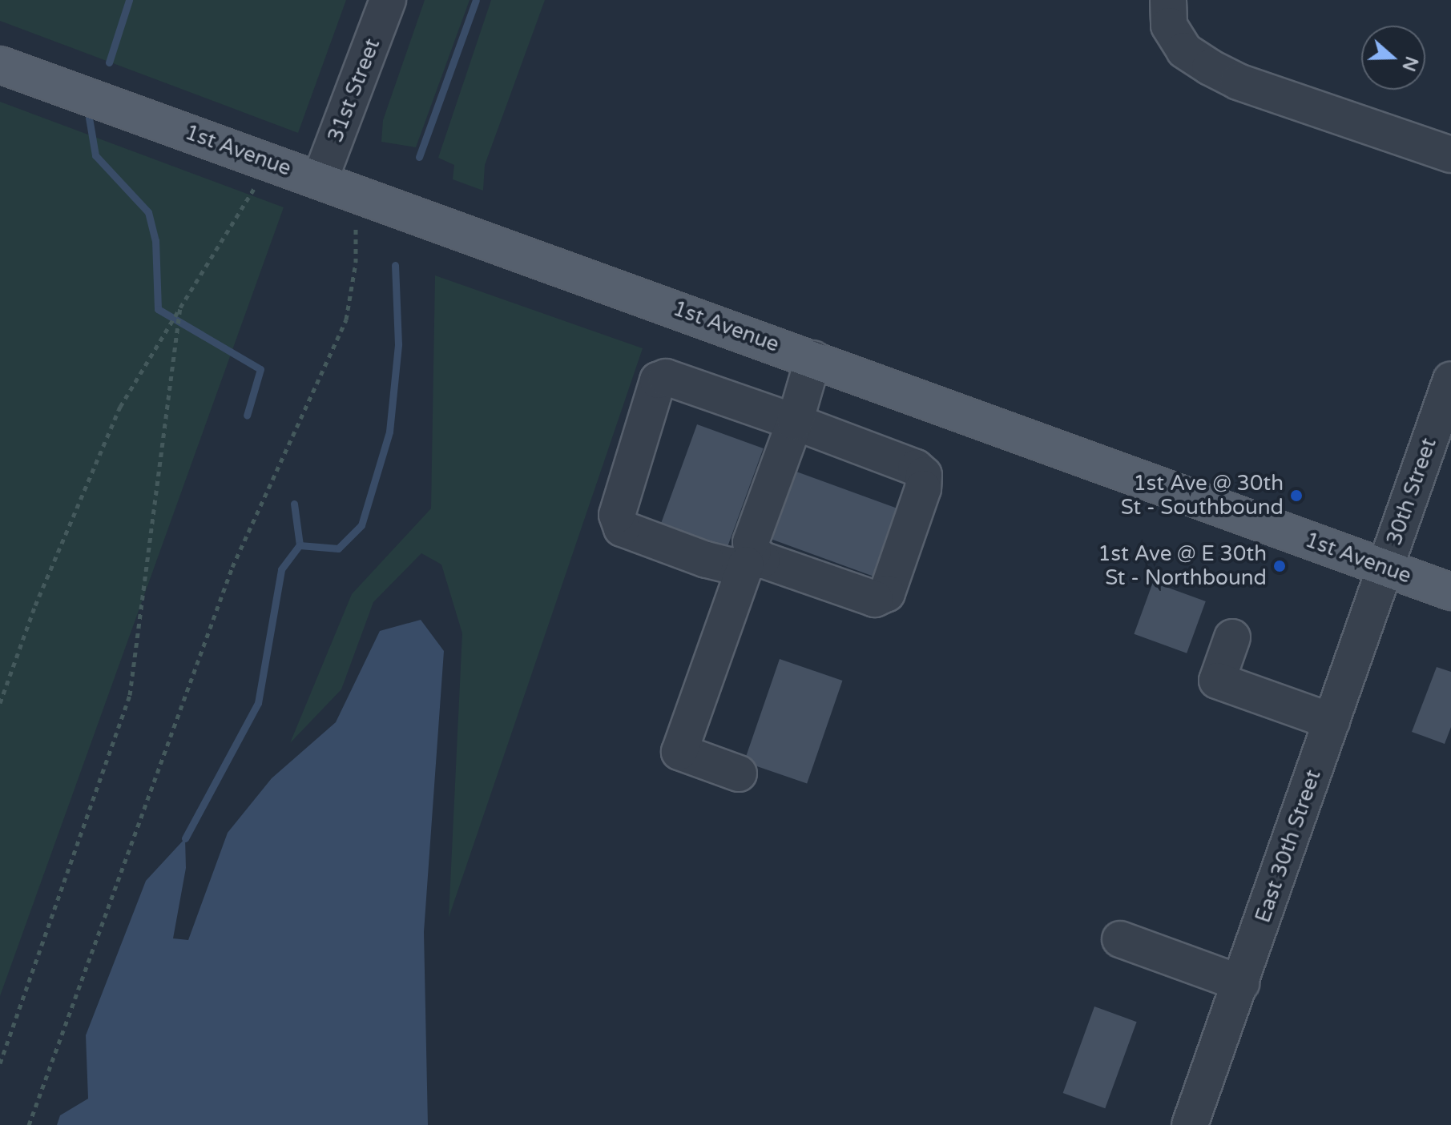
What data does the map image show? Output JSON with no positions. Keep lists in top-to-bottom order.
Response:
{
  "streets": {
    "main road": ["1st Avenue"],
    "street": ["31st Street", "30th Street", "East 30th Street"]
  },
  "crossings": [
    ["31st Street", "1st Avenue"],
    ["1st Avenue", "30th Street"],
    ["1st Avenue", "East 30th Street"],
    ["30th Street", "East 30th Street"]
  ],
  "places": ["1st Ave @ 30th St - Southbound", "1st Ave @ E 30th St - Northbound"],
  "north": "right"
}
